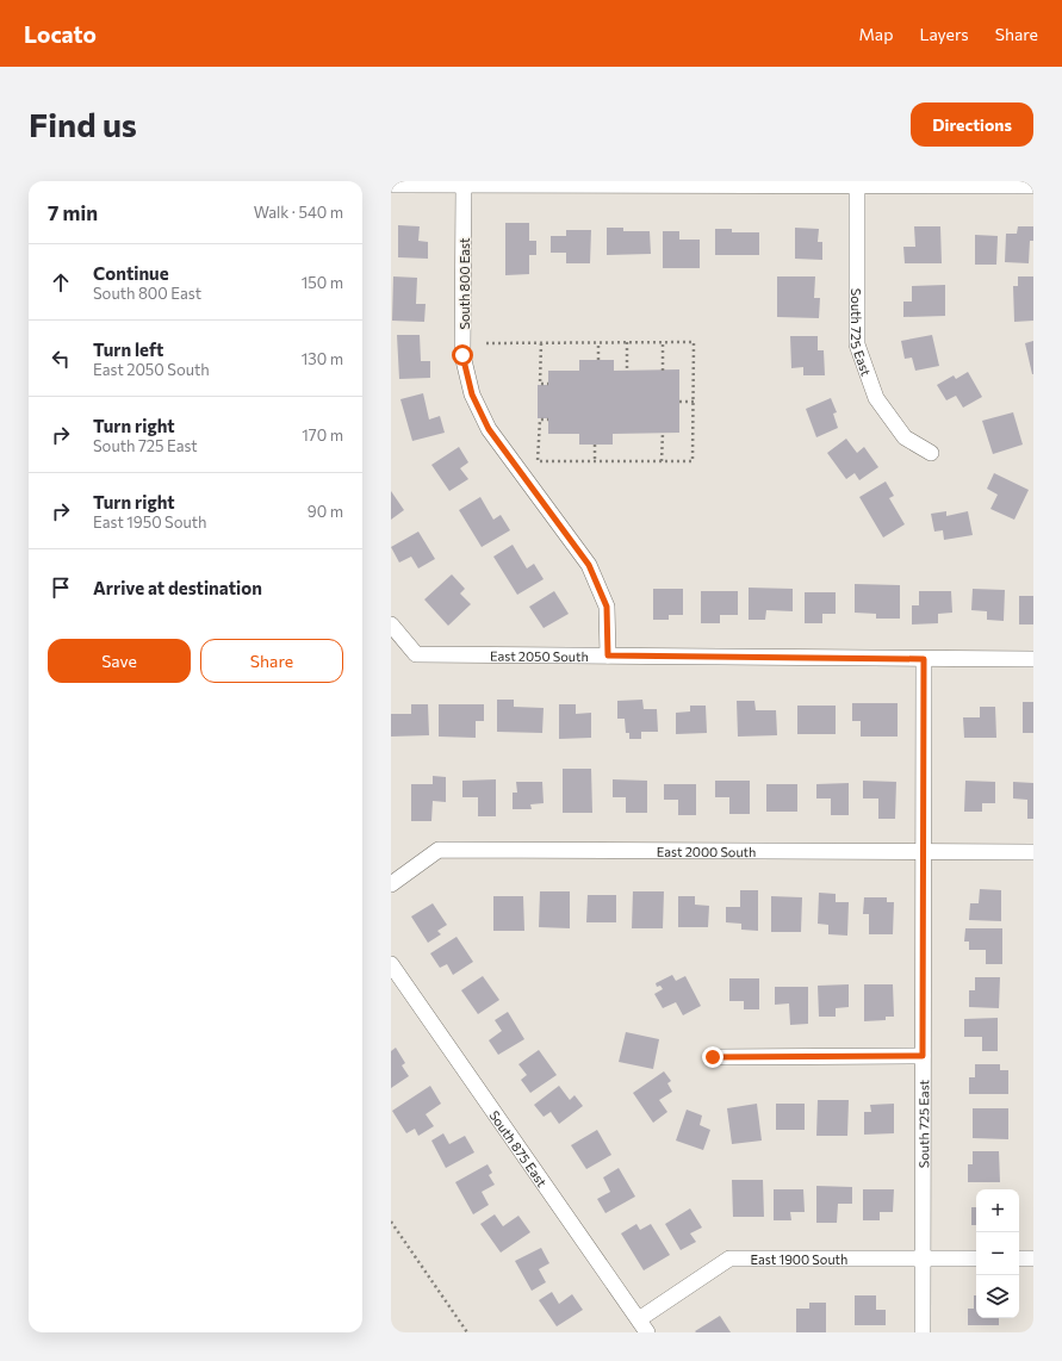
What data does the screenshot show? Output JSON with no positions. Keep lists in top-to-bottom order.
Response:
{
  "streets": {
    "street": [
      "South 800 East",
      "South 725 East",
      "East 2050 South",
      "East 2000 South",
      "South 875 East",
      "East 1900 South"
    ]
  },
  "crossings": [
    ["South 800 East", "East 2050 South"],
    ["South 725 East", "East 2050 South"],
    ["South 725 East", "East 2000 South"],
    ["South 725 East", "East 1900 South"],
    ["South 875 East", "East 1900 South"]
  ],
  "page": {
    "header": "Locato",
    "nav": ["Map", "Layers", "Share"],
    "buttons": [
      "Directions",
      ["Save", "Share"]
    ],
    "title": "Find us",
    "heading": ["7 min", "Walk · 540 m"],
    "list": [
      ["Continue", "South 800 East", "150 m"],
      ["Turn left", "East 2050 South", "130 m"],
      ["Turn right", "South 725 East", "170 m"],
      ["Turn right", "East 1950 South", "90 m"],
      "Arrive at destination"
    ],
    "map_buttons": ["+", "−"]
  }
}
